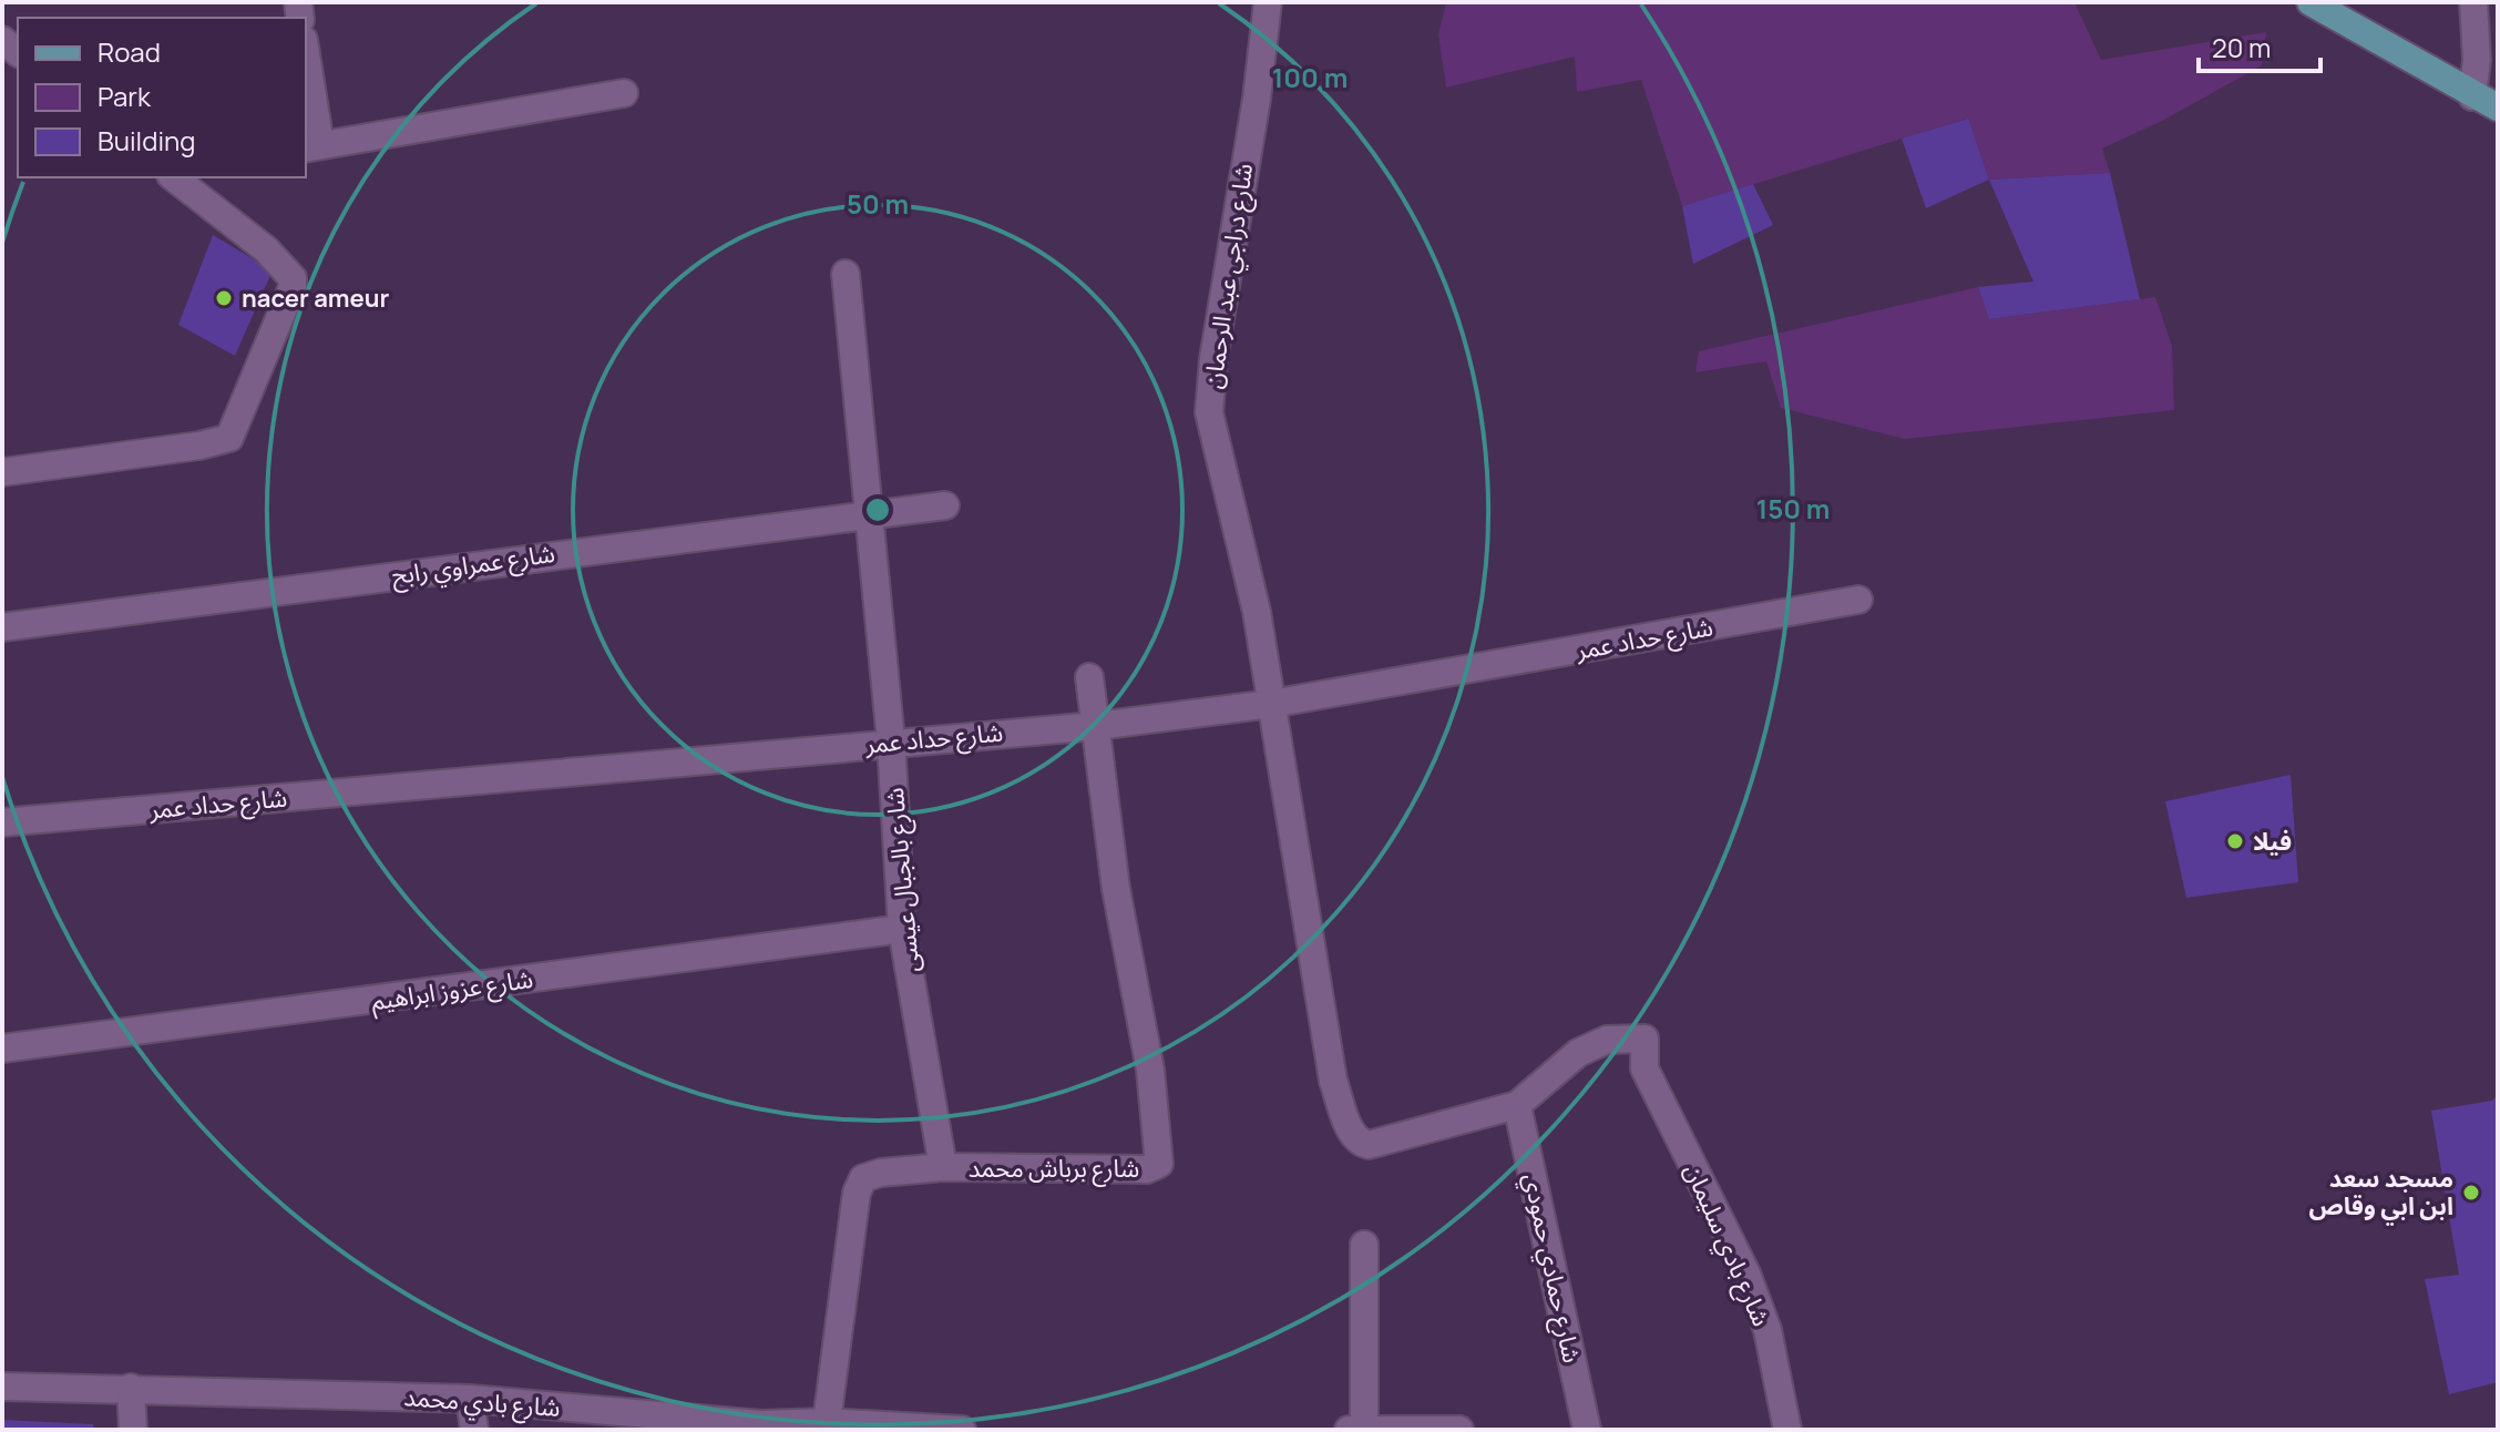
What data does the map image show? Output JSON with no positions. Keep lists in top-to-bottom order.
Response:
{
  "streets": {
    "street": [
      "شارع دراجي عبد الرحمان",
      "شارع عمراوي رابح",
      "شارع حداد عمر",
      "شارع بالجبال عيسى",
      "شارع عزوز ابراهيم",
      "شارع برباش محمد",
      "شارع بادي سليمان",
      "شارع حمادي حمودي",
      "شارع بادي محمد"
    ]
  },
  "crossings": [
    ["شارع دراجي عبد الرحمان", "شارع حداد عمر"],
    ["شارع عمراوي رابح", "شارع بالجبال عيسى"],
    ["شارع حداد عمر", "شارع بالجبال عيسى"],
    ["شارع حداد عمر", "شارع برباش محمد"],
    ["شارع بالجبال عيسى", "شارع عزوز ابراهيم"],
    ["شارع بالجبال عيسى", "شارع برباش محمد"],
    ["شارع برباش محمد", "شارع بادي محمد"],
    ["شارع بادي سليمان", "شارع حمادي حمودي"]
  ],
  "places": ["nacer ameur", "فيلا", "مسجد سعد ابن ابي وقاص"],
  "legend": ["Road", "Park", "Building"],
  "scale_bar": "20 m",
  "rings": ["100 m", "50 m", "150 m"]
}
